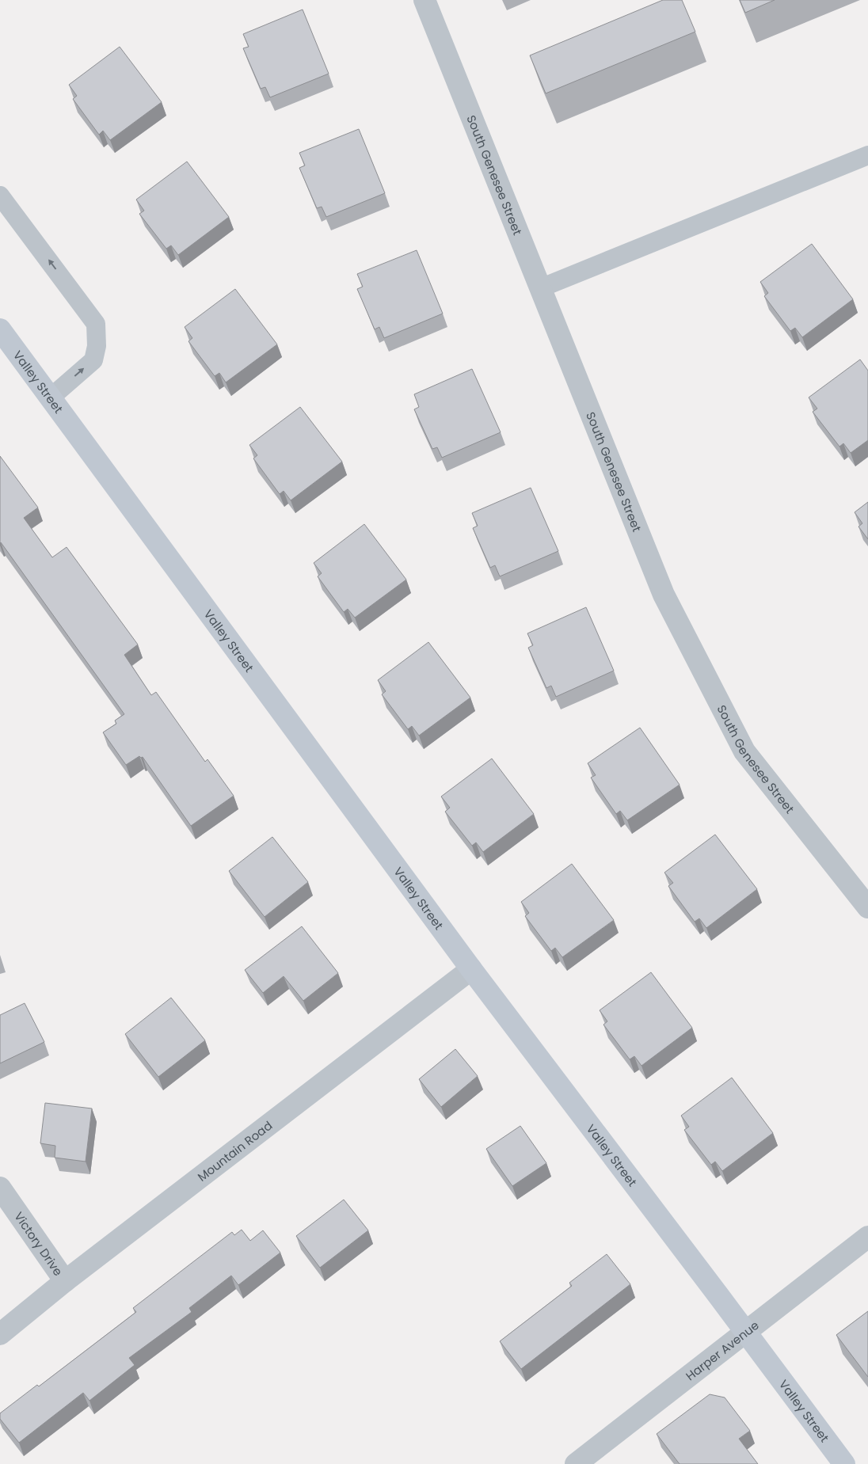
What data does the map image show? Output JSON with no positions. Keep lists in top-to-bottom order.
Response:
{
  "streets": {
    "street": [
      "South Genesee Street",
      "Valley Street",
      "Mountain Road",
      "Victory Drive",
      "Harper Avenue"
    ]
  },
  "crossings": [
    ["Valley Street", "Mountain Road"],
    ["Valley Street", "Harper Avenue"],
    ["Mountain Road", "Victory Drive"]
  ]
}
